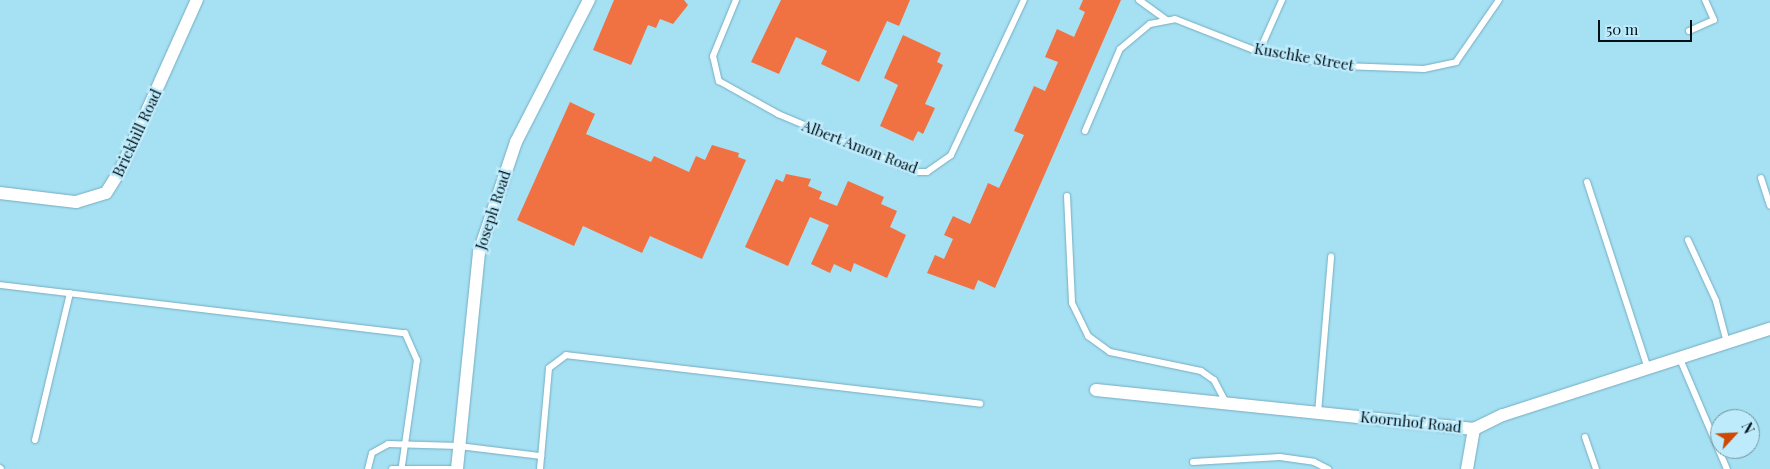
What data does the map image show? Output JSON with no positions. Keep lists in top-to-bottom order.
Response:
{
  "streets": {
    "street": ["Brickhill Road", "Joseph Road", "Koornhof Road"],
    "lane": ["Kuschke Street", "Albert Amon Road"]
  },
  "scale_bar": "50 m",
  "north": "top right"
}
